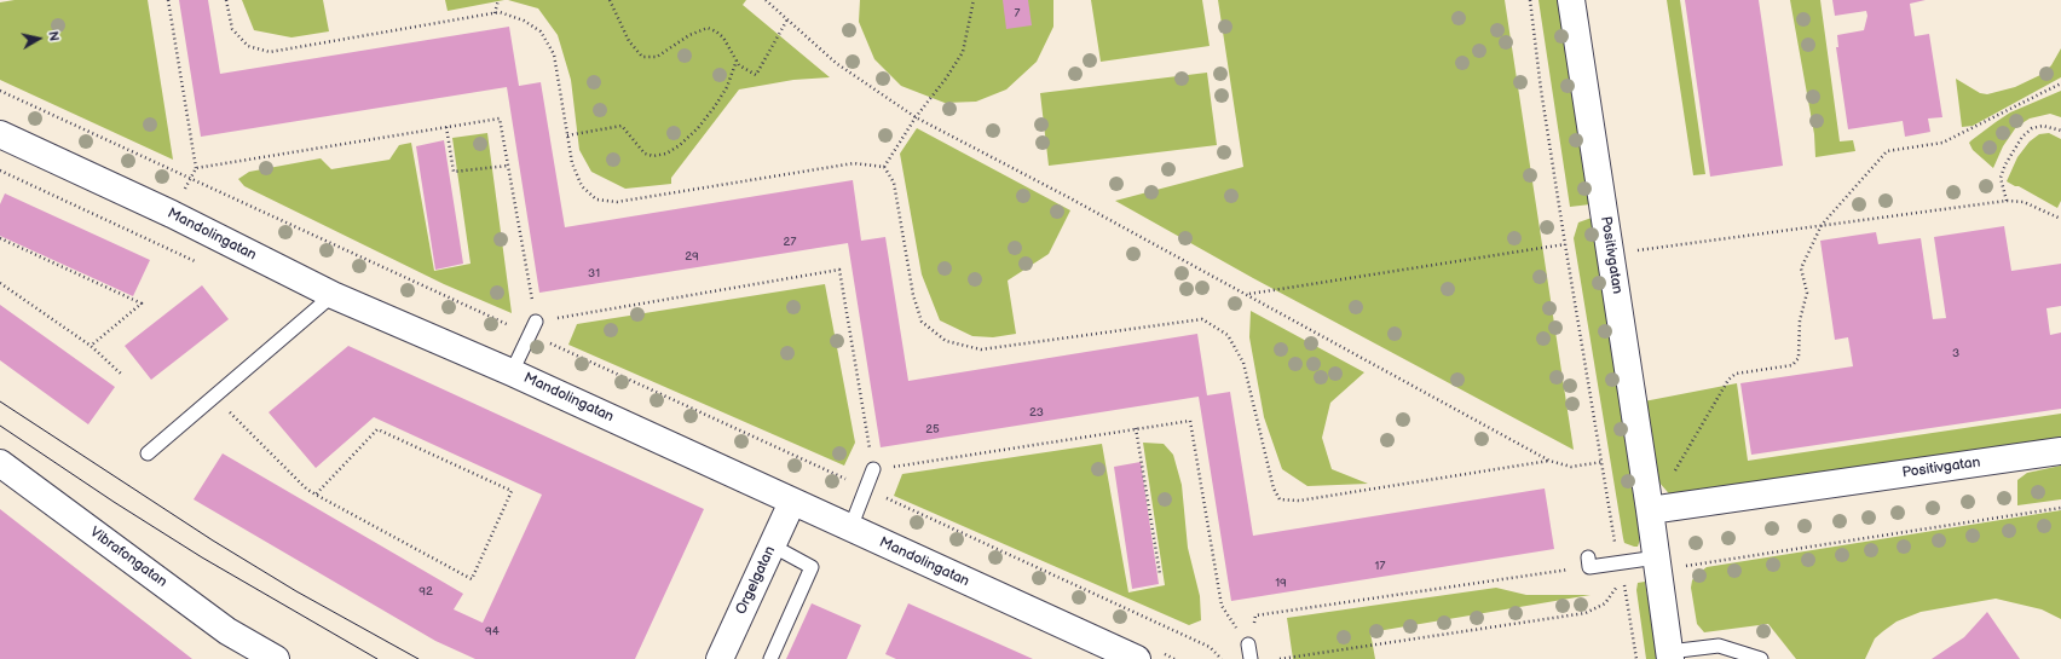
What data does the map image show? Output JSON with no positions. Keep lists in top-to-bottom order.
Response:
{
  "streets": {
    "street": [
      "Mandolingatan",
      "Positivgatan",
      "Vibrafongatan",
      "Orgelgatan"
    ]
  },
  "crossings": [
    ["Mandolingatan", "Orgelgatan"]
  ],
  "house_numbers": [
    "7",
    "27",
    "29",
    "31",
    "3",
    "23",
    "25",
    "17",
    "19",
    "92",
    "94"
  ],
  "north": "right"
}
